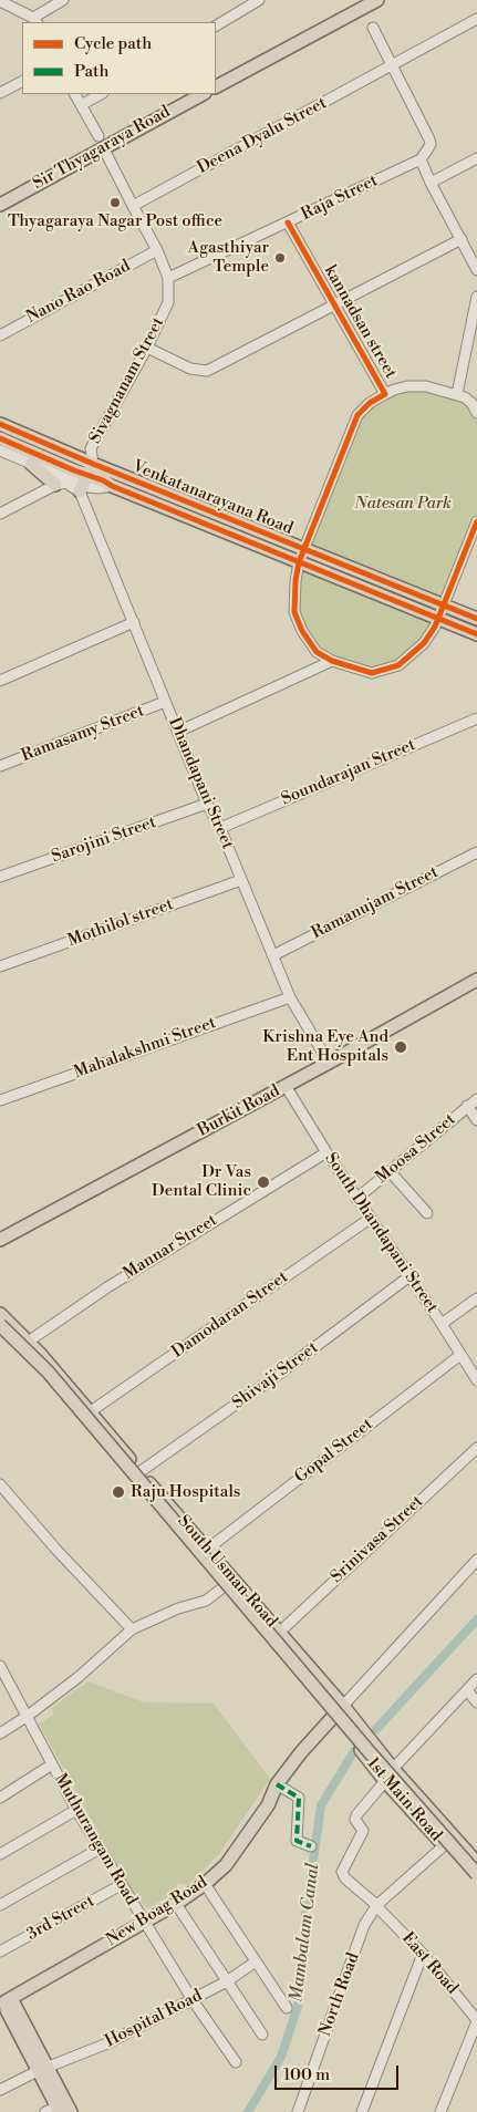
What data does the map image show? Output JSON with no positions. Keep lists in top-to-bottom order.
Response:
{
  "streets": {
    "main road": [
      "Sir Thyagaraya Road",
      "Venkatanarayana Road",
      "Burkit Road",
      "South Usman Road",
      "1st Main Road",
      "New Boag Road"
    ],
    "street": [
      "Deena Dyalu Street",
      "Raja Street",
      "Nano Rao Road",
      "kannadsan street",
      "Sivagnanam Street",
      "Ramasamy Street",
      "Soundarajan Street",
      "Dhandapani Street",
      "Sarojini Street",
      "Ramanujam Street",
      "Mothilol street",
      "Mahalakshmi Street",
      "Moosa Street",
      "South Dhandapani Street",
      "Mannar Street",
      "Damodaran Street",
      "Shivaji Street",
      "Gopal Street",
      "Srinivasa Street",
      "Muthurangam Road",
      "3rd Street",
      "East Road",
      "North Road",
      "Hospital Road"
    ]
  },
  "crossings": [
    ["Deena Dyalu Street", "Sivagnanam Street"],
    ["Sir Thyagaraya Road", "Sivagnanam Street"],
    ["Raja Street", "kannadsan street"],
    ["Raja Street", "Sivagnanam Street"],
    ["Nano Rao Road", "Sivagnanam Street"],
    ["kannadsan street", "Venkatanarayana Road"],
    ["Sivagnanam Street", "Venkatanarayana Road"],
    ["Sivagnanam Street", "Dhandapani Street"],
    ["Venkatanarayana Road", "Dhandapani Street"],
    ["Ramasamy Street", "Dhandapani Street"],
    ["Soundarajan Street", "Dhandapani Street"],
    ["Dhandapani Street", "Sarojini Street"],
    ["Dhandapani Street", "Ramanujam Street"],
    ["Dhandapani Street", "Mothilol street"],
    ["Dhandapani Street", "Mahalakshmi Street"],
    ["Dhandapani Street", "Burkit Road"],
    ["Burkit Road", "South Dhandapani Street"],
    ["Moosa Street", "South Dhandapani Street"],
    ["South Dhandapani Street", "Mannar Street"],
    ["South Dhandapani Street", "Damodaran Street"],
    ["South Dhandapani Street", "Shivaji Street"],
    ["South Dhandapani Street", "Gopal Street"],
    ["Mannar Street", "South Usman Road"],
    ["Damodaran Street", "South Usman Road"],
    ["Shivaji Street", "South Usman Road"],
    ["Gopal Street", "South Usman Road"],
    ["Srinivasa Street", "South Usman Road"],
    ["South Usman Road", "1st Main Road"],
    ["South Usman Road", "New Boag Road"],
    ["South Usman Road", "North Road"],
    ["1st Main Road", "New Boag Road"],
    ["1st Main Road", "East Road"],
    ["1st Main Road", "North Road"],
    ["Muthurangam Road", "New Boag Road"],
    ["Muthurangam Road", "3rd Street"],
    ["Muthurangam Road", "Hospital Road"],
    ["East Road", "North Road"]
  ],
  "water": ["Mambalam Canal"],
  "parks": ["Natesan Park"],
  "places": [
    "Thyagaraya Nagar Post office",
    "Agasthiyar Temple",
    "Krishna Eye And Ent Hospitals",
    "Dr Vas Dental Clinic",
    "Raju Hospitals"
  ],
  "legend": ["Cycle path", "Path"],
  "scale_bar": "100 m"
}
